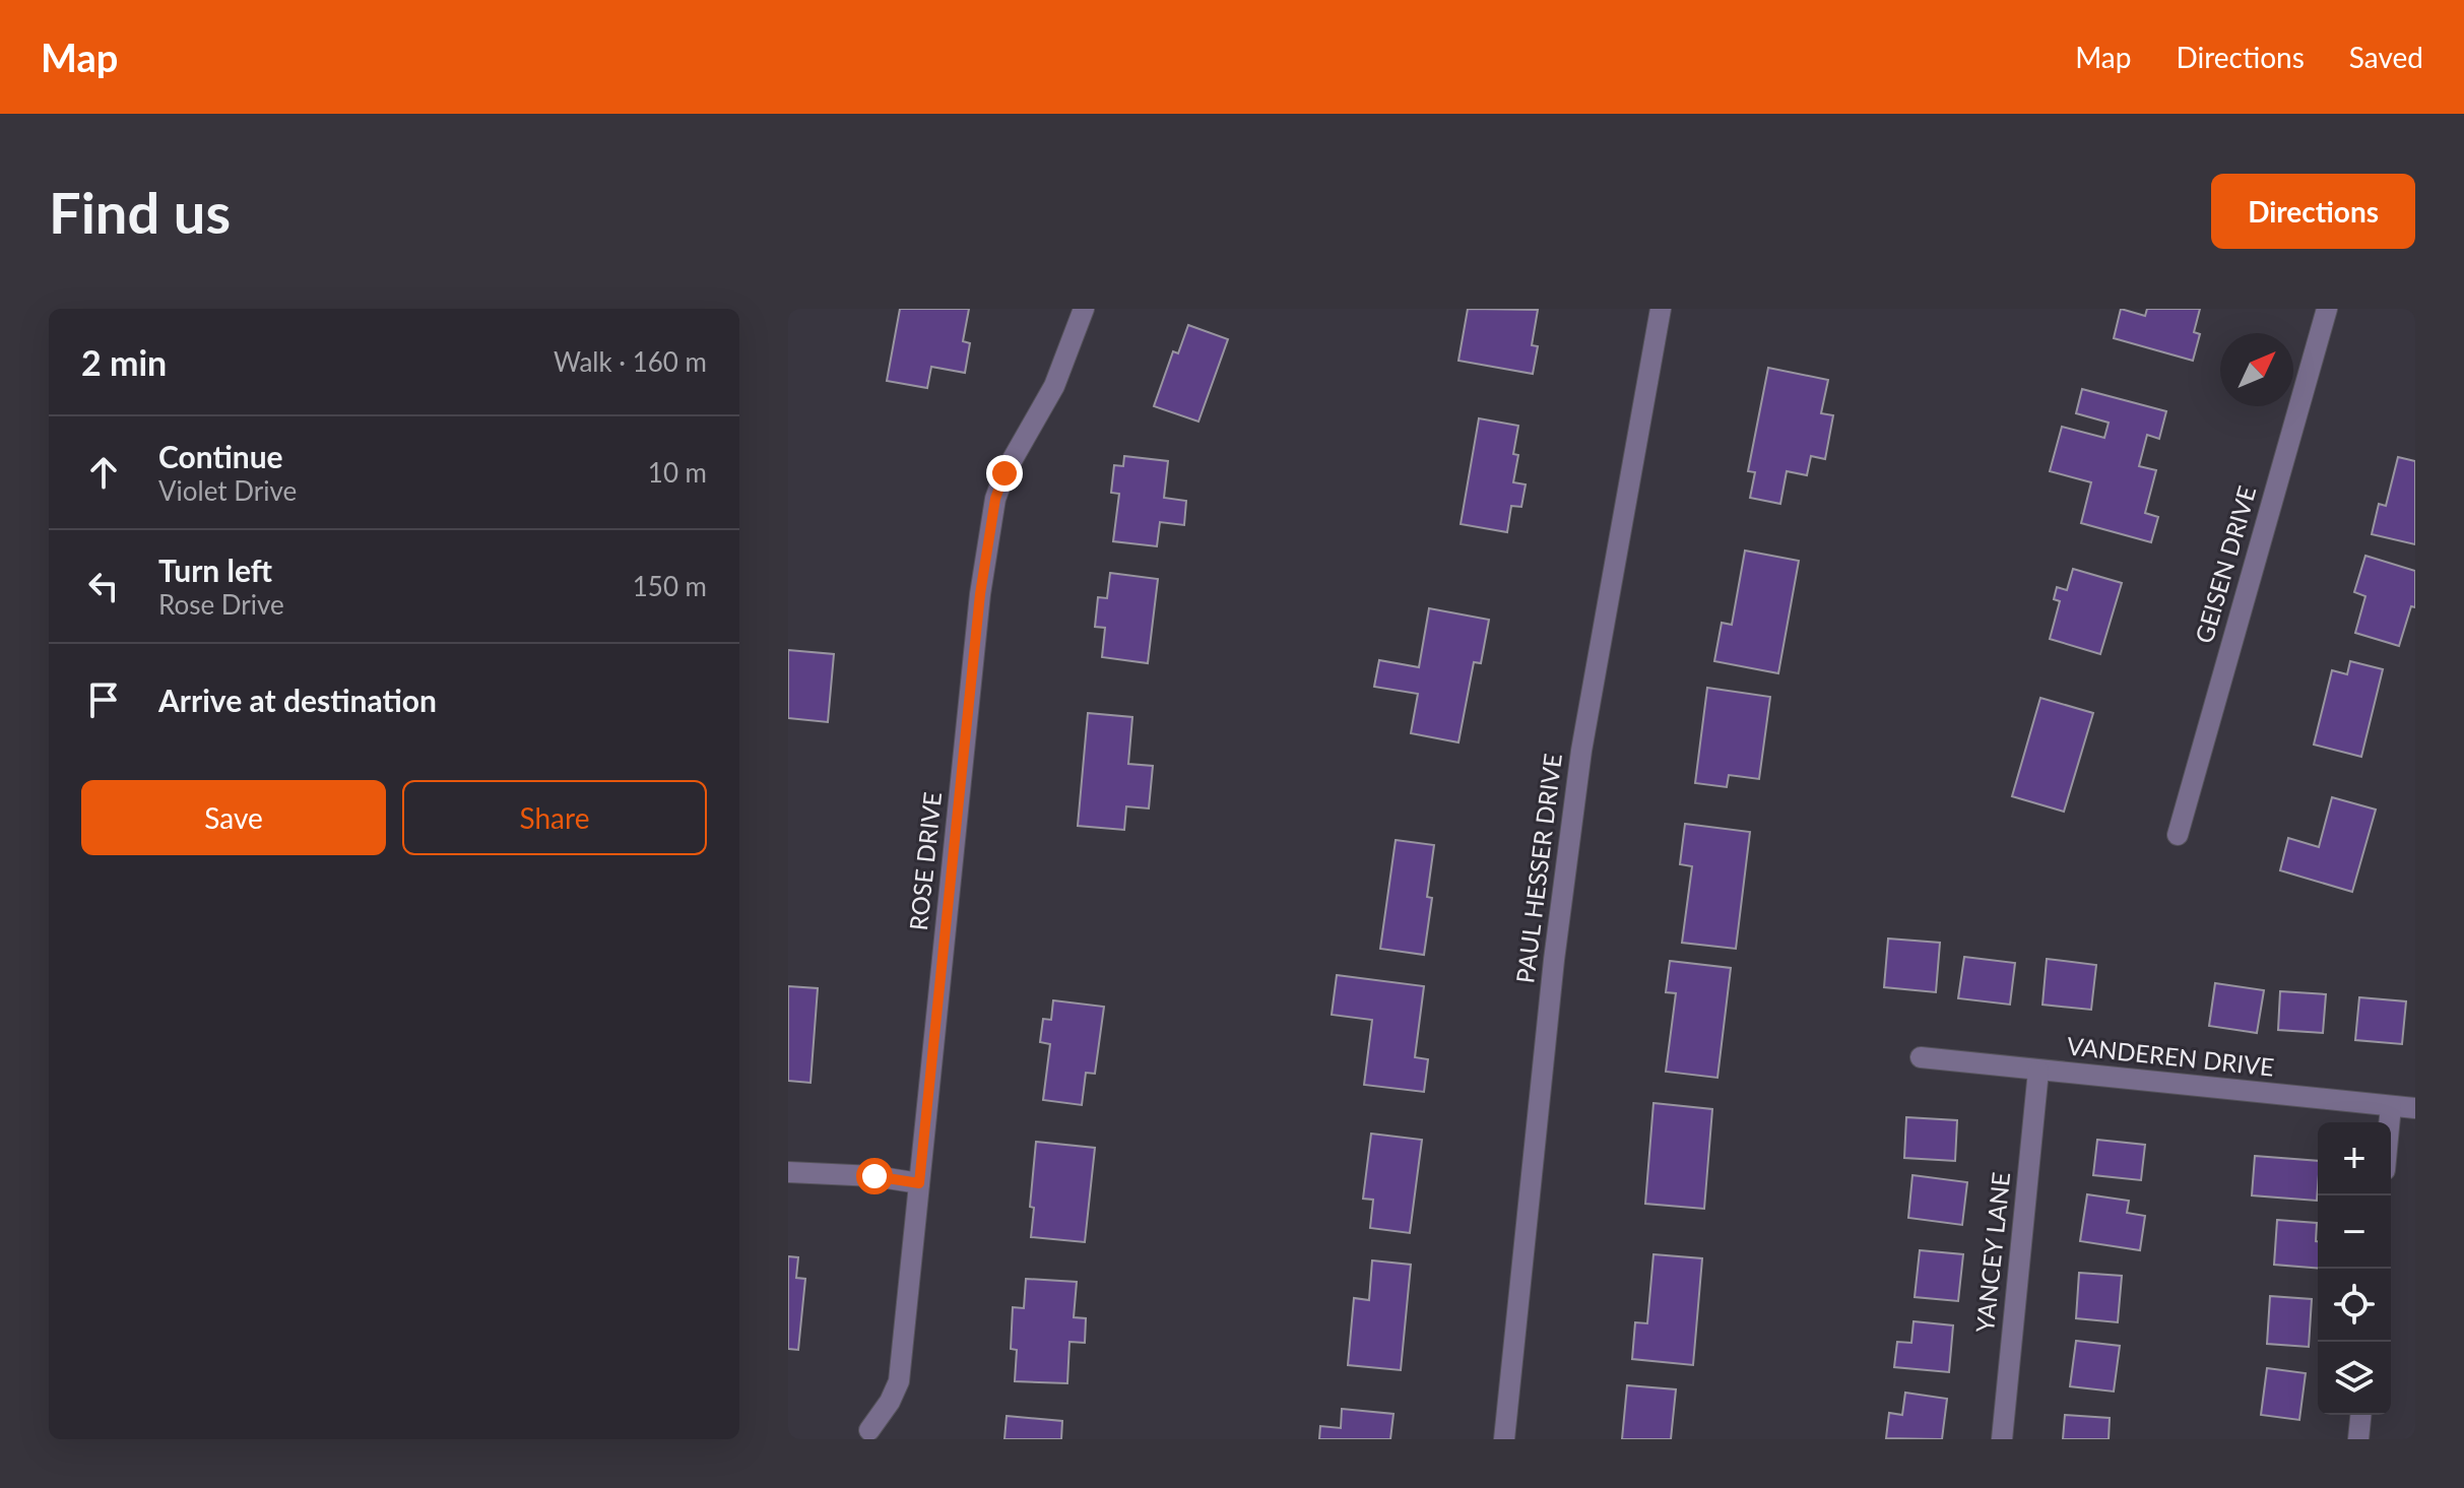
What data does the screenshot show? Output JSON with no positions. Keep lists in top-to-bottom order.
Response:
{
  "streets": {
    "street": [
      "GEISEN DRIVE",
      "ROSE DRIVE",
      "PAUL HESSER DRIVE",
      "VANDEREN DRIVE",
      "YANCEY LANE"
    ]
  },
  "crossings": [
    ["VANDEREN DRIVE", "YANCEY LANE"]
  ],
  "north": "top right",
  "page": {
    "header": "Map",
    "nav": ["Map", "Directions", "Saved"],
    "buttons": [
      "Directions",
      ["Save", "Share"]
    ],
    "title": "Find us",
    "heading": ["2 min", "Walk · 160 m"],
    "list": [
      ["Continue", "Violet Drive", "10 m"],
      ["Turn left", "Rose Drive", "150 m"],
      "Arrive at destination"
    ],
    "map_buttons": ["+", "−"]
  }
}
